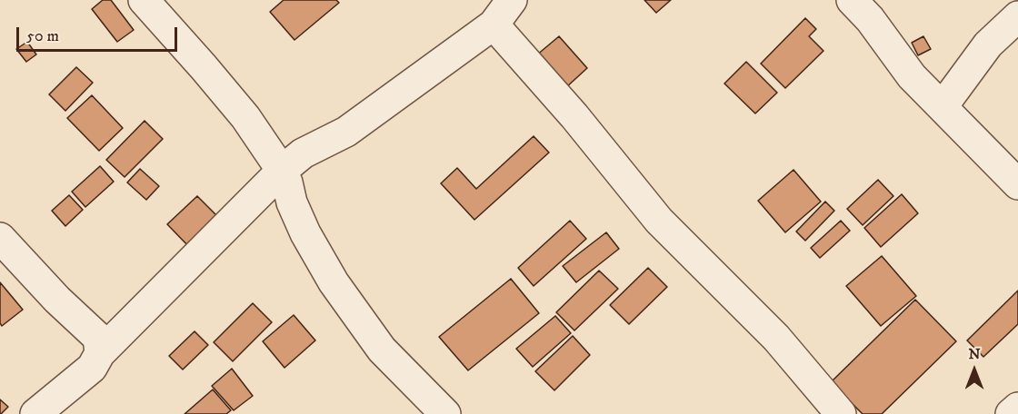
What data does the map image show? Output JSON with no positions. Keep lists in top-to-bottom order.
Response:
{
  "scale_bar": "50 m",
  "north": "top"
}
